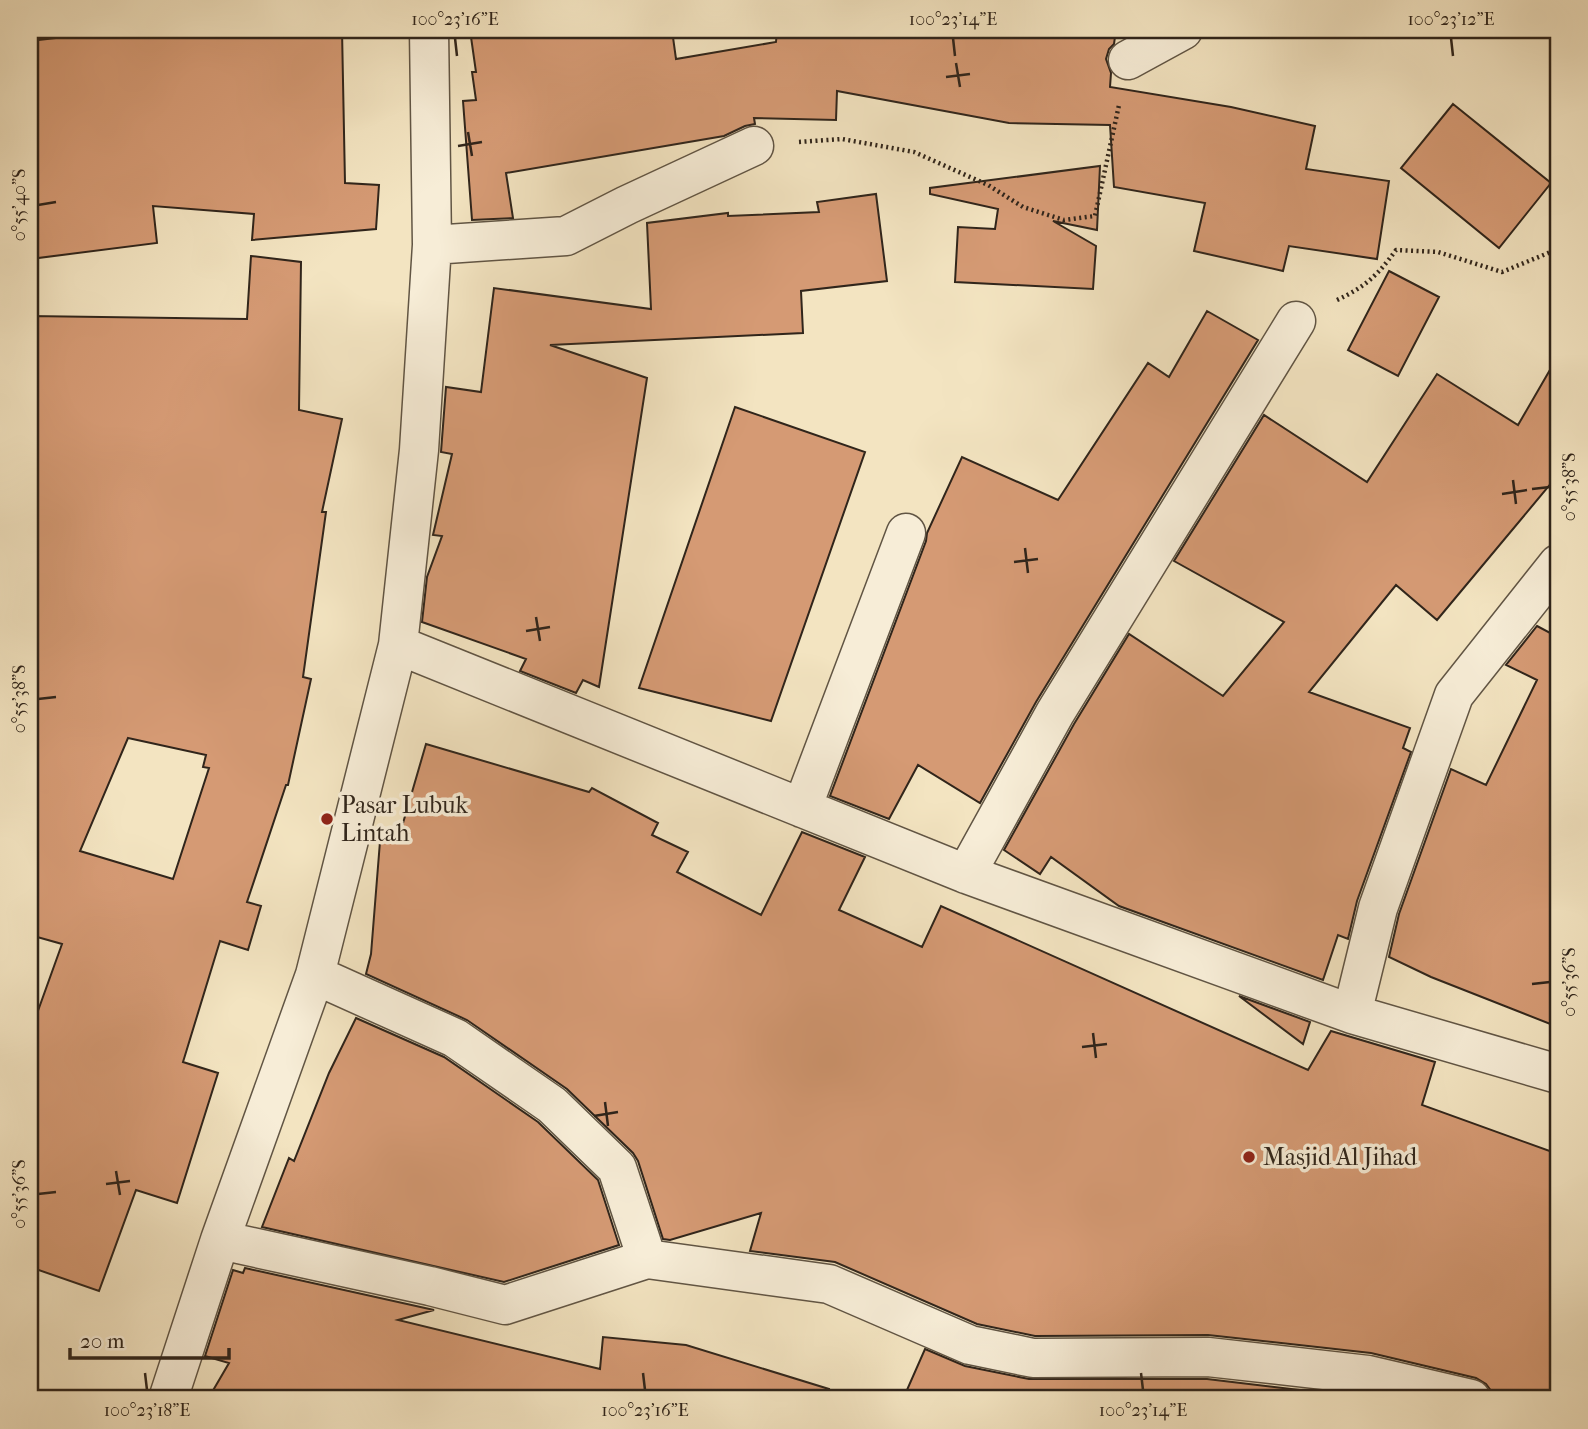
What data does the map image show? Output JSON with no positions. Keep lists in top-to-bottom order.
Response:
{
  "places": ["Pasar Lubuk Lintah", "Masjid Al Jihad"],
  "scale_bar": "20 m",
  "coordinates": [
    "100°23'16\"E",
    "100°23'14\"E",
    "100°23'12\"E",
    "0°55'40\"S",
    "0°55'38\"S",
    "0°55'36\"S",
    "100°23'18\"E"
  ]
}
